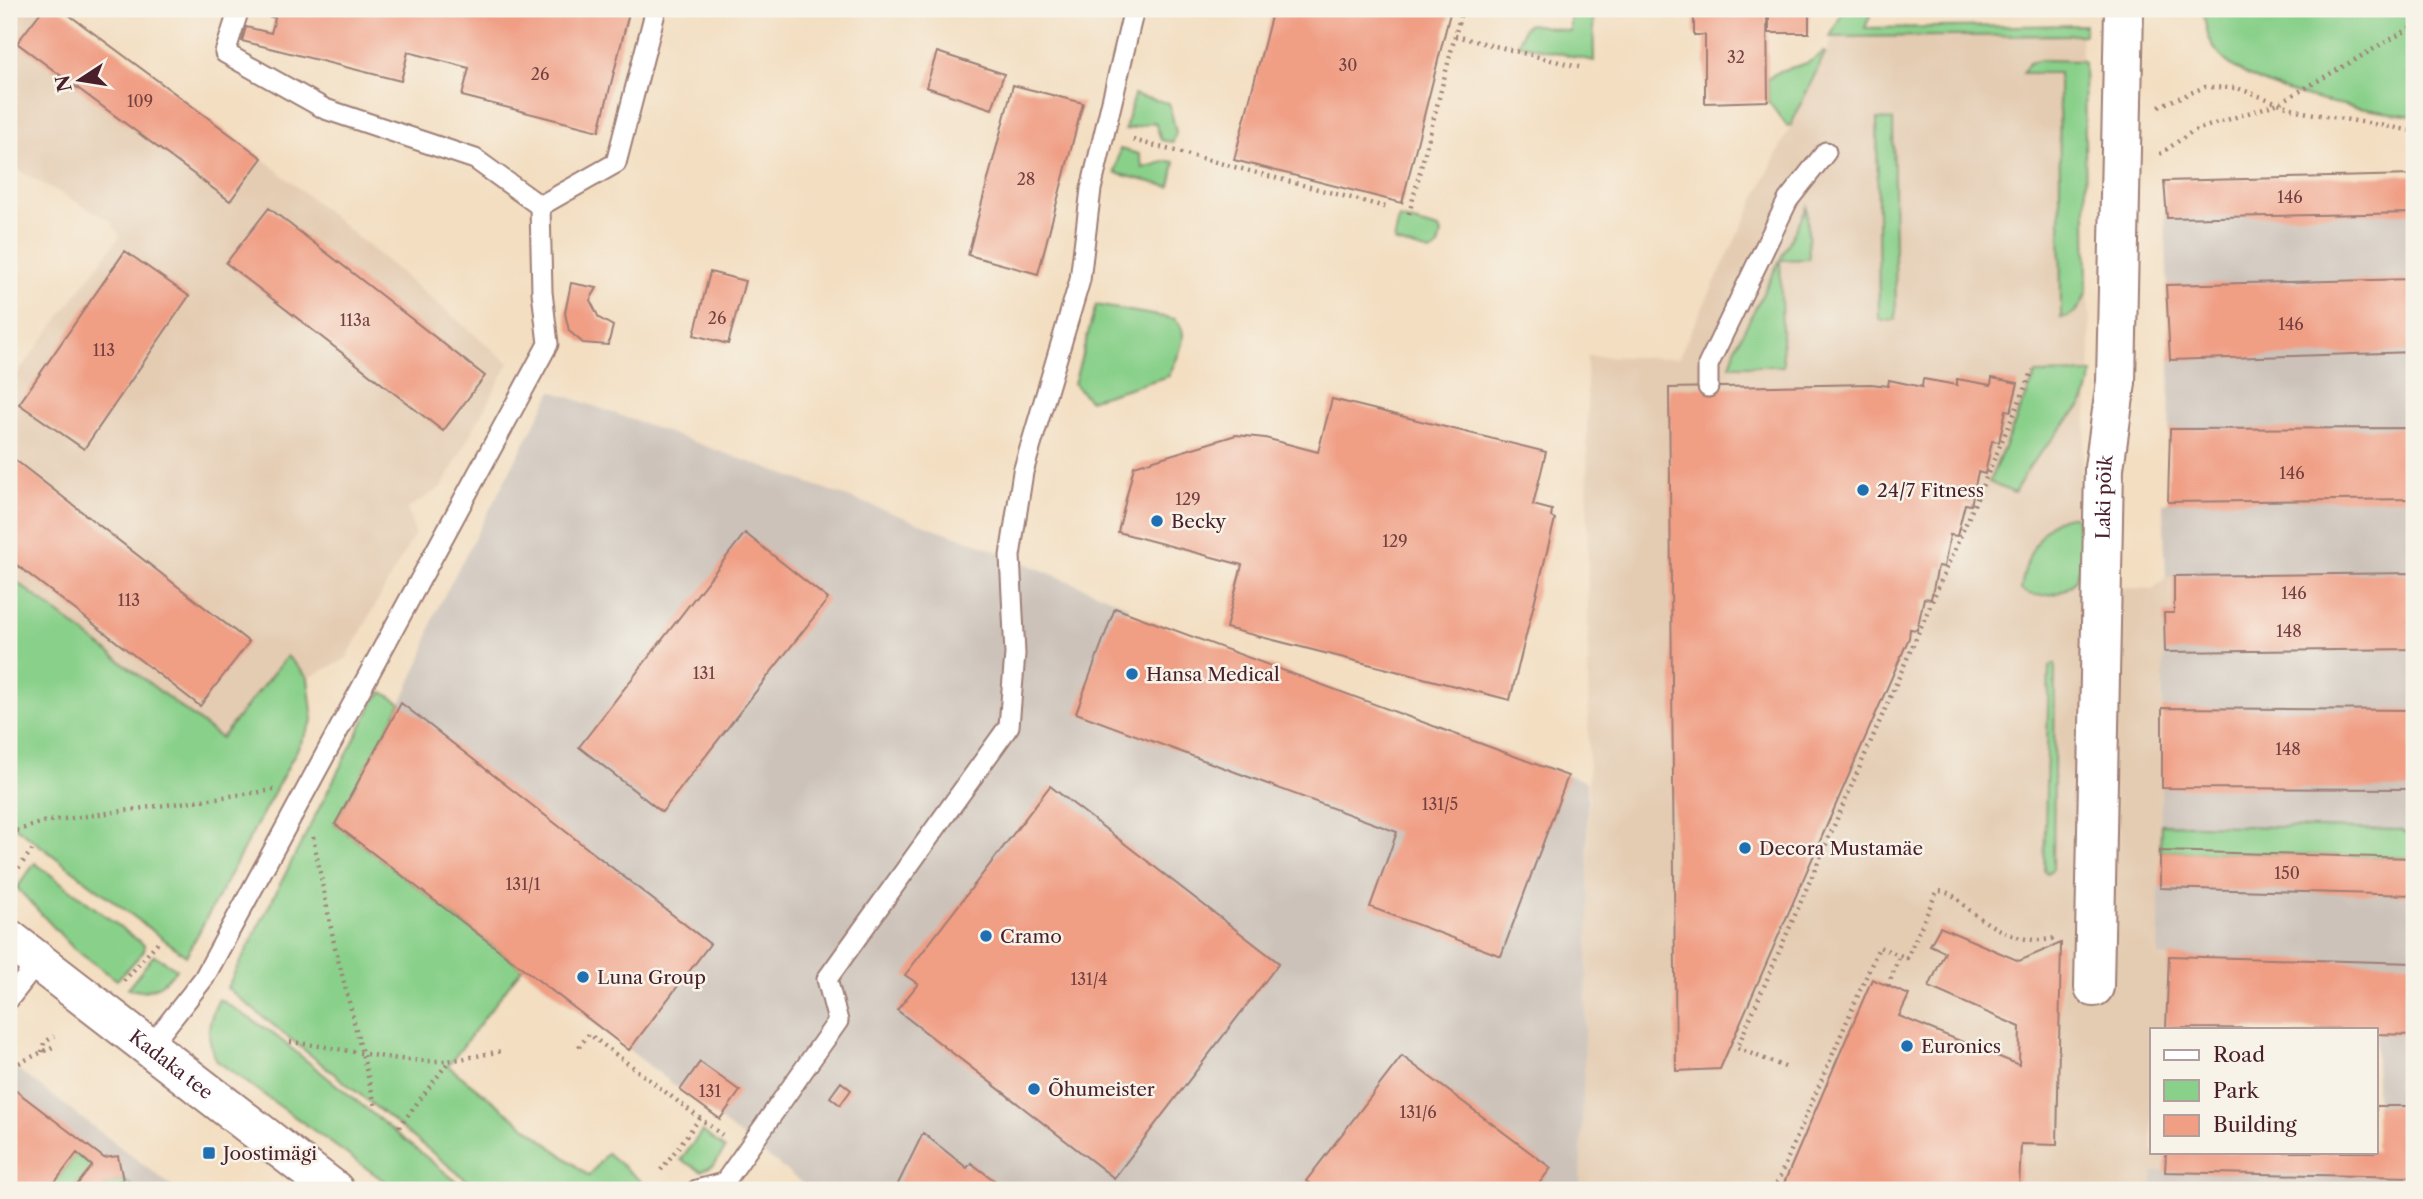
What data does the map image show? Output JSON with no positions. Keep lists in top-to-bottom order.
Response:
{
  "streets": {
    "street": ["Laki põik", "Kadaka tee"]
  },
  "places": {
    "other": [
      "24/7 Fitness",
      "Becky",
      "Hansa Medical",
      "Decora Mustamäe",
      "Cramo",
      "Luna Group",
      "Euronics",
      "Õhumeister"
    ],
    "transit": ["Joostimägi"]
  },
  "house_numbers": [
    "32",
    "30",
    "26",
    "109",
    "28",
    "146",
    "26",
    "113a",
    "146",
    "113",
    "146",
    "129",
    "129",
    "146",
    "113",
    "148",
    "131",
    "148",
    "131/5",
    "150",
    "131/1",
    "131/4",
    "131",
    "131/6"
  ],
  "legend": ["Road", "Park", "Building"],
  "north": "left"
}
